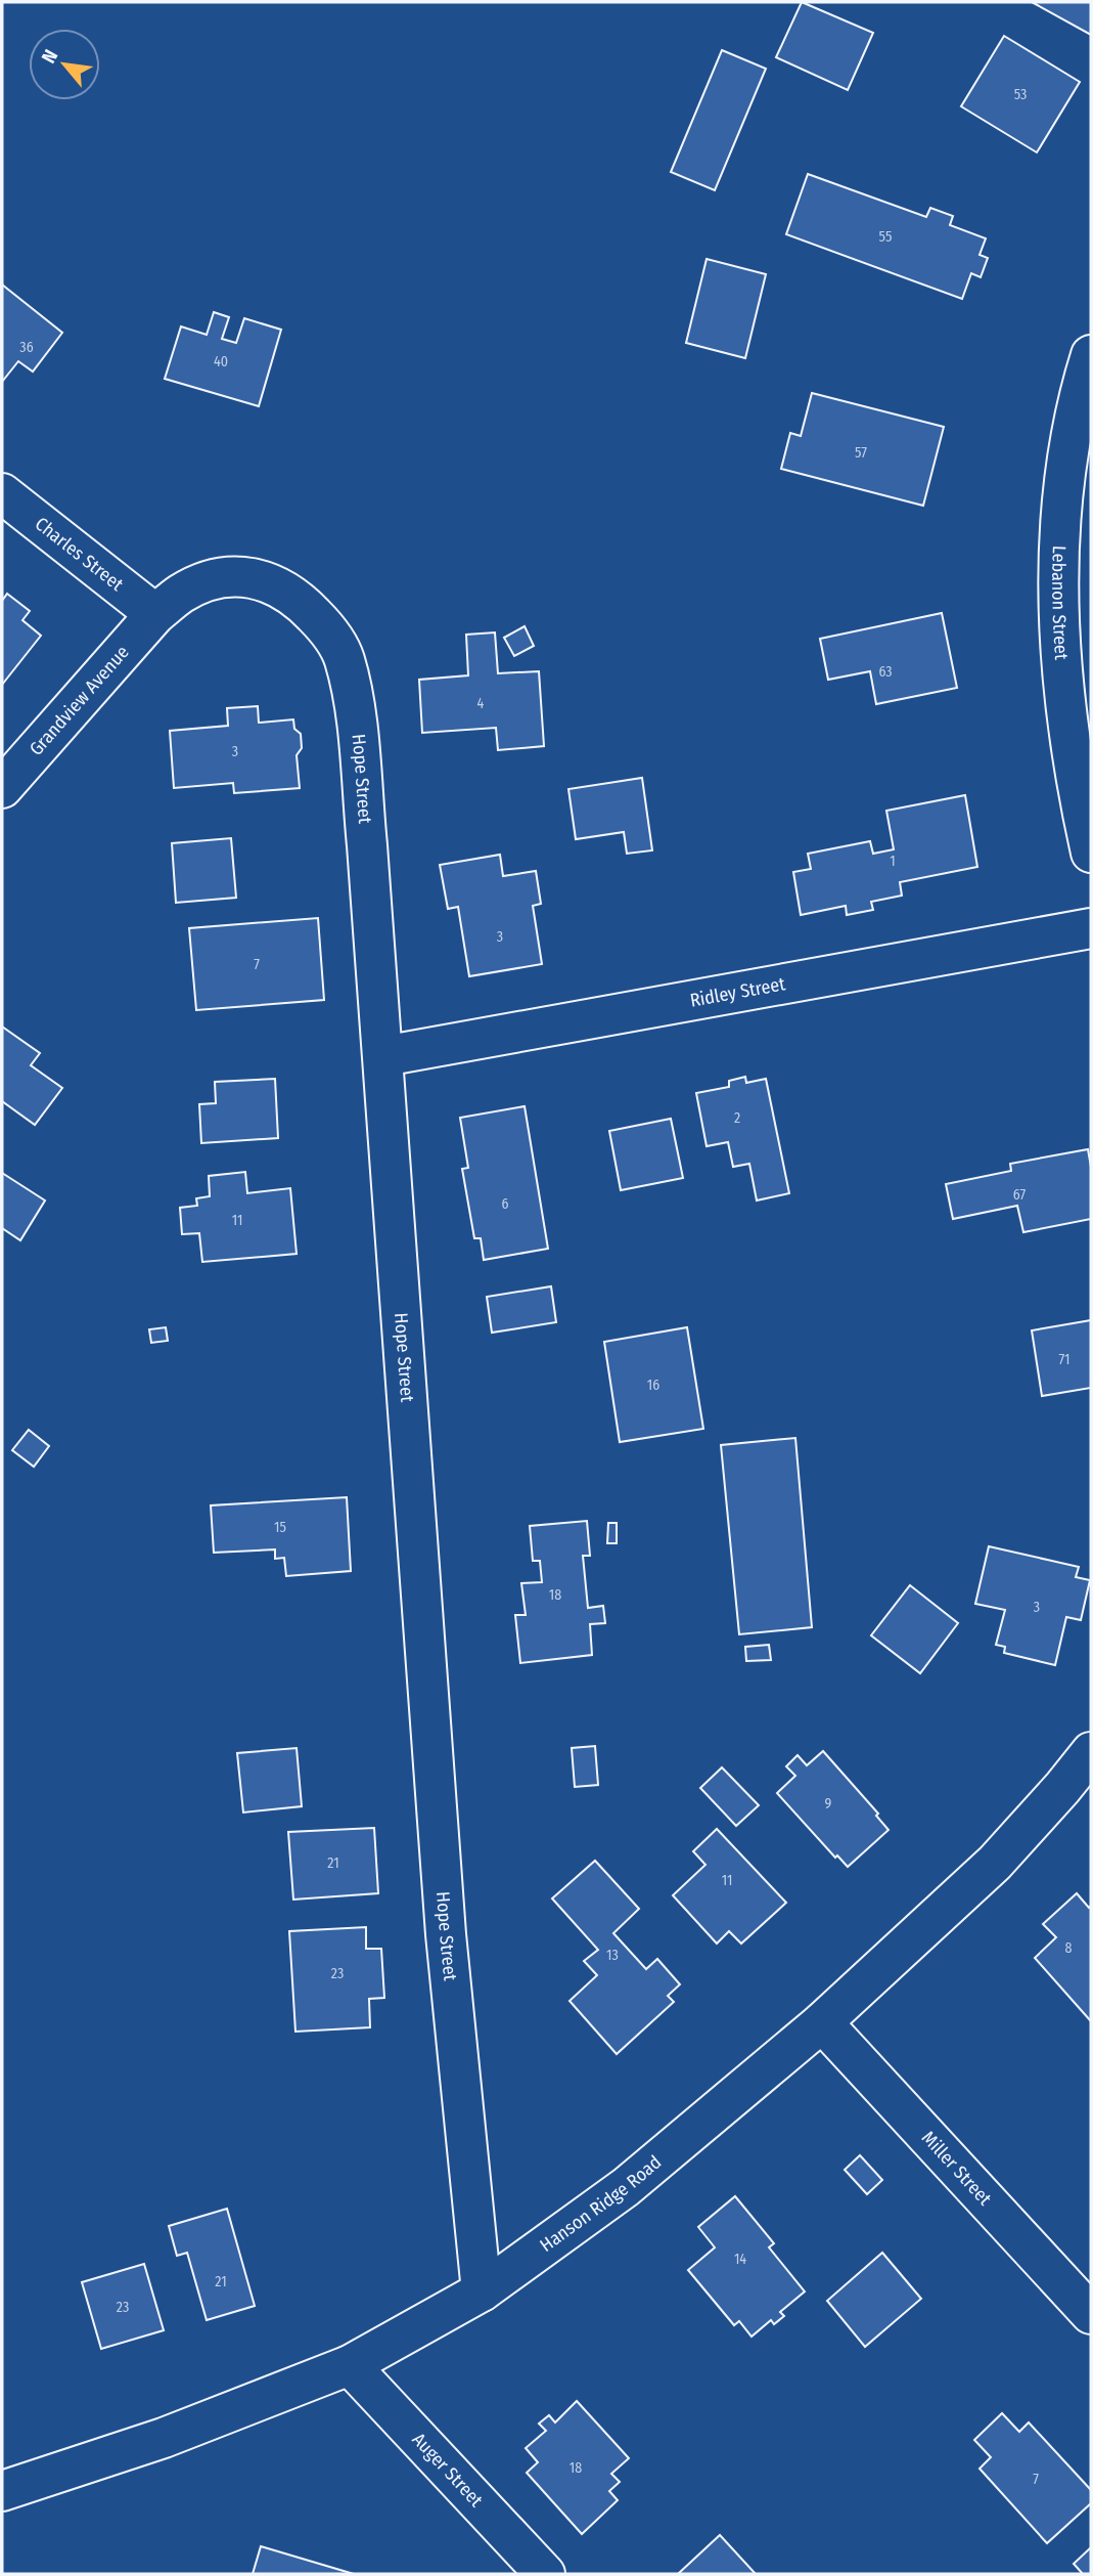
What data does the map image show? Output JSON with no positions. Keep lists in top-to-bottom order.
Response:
{
  "streets": {
    "main road": [
      "Charles Street",
      "Lebanon Street",
      "Grandview Avenue",
      "Hope Street",
      "Ridley Street",
      "Miller Street",
      "Hanson Ridge Road",
      "Auger Street"
    ]
  },
  "crossings": [
    ["Charles Street", "Grandview Avenue"],
    ["Charles Street", "Hope Street"],
    ["Grandview Avenue", "Hope Street"],
    ["Hope Street", "Ridley Street"],
    ["Hope Street", "Hanson Ridge Road"],
    ["Miller Street", "Hanson Ridge Road"],
    ["Hanson Ridge Road", "Auger Street"]
  ],
  "house_numbers": [
    "53",
    "55",
    "36",
    "40",
    "57",
    "63",
    "4",
    "3",
    "1",
    "3",
    "7",
    "2",
    "67",
    "6",
    "11",
    "71",
    "16",
    "15",
    "18",
    "3",
    "9",
    "21",
    "11",
    "8",
    "13",
    "23",
    "14",
    "21",
    "23",
    "18",
    "7"
  ],
  "north": "top left"
}
